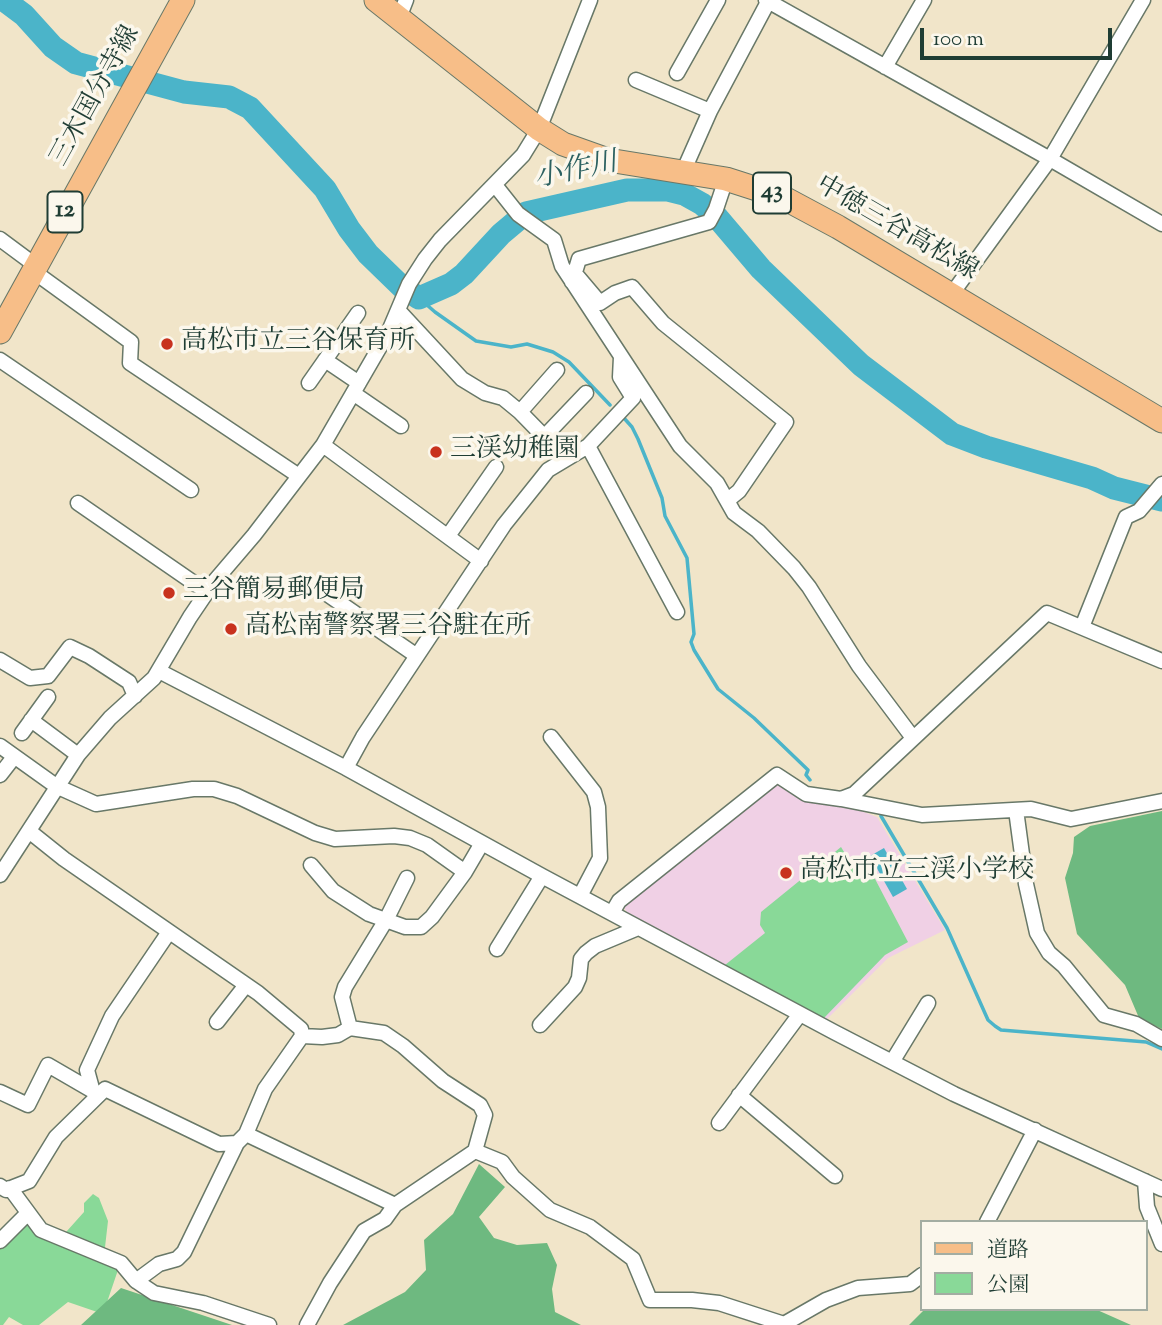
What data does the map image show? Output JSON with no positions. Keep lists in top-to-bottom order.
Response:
{
  "streets": {
    "main road": [
      "三木国分寺線",
      "43",
      "12",
      "中徳三谷高松線"
    ]
  },
  "water": ["小作川"],
  "places": [
    "高松市立三谷保育所",
    "三渓幼稚園",
    "三谷簡易郵便局",
    "高松南警察署三谷駐在所",
    "高松市立三渓小学校"
  ],
  "legend": ["道路", "公園"],
  "scale_bar": "100 m"
}
